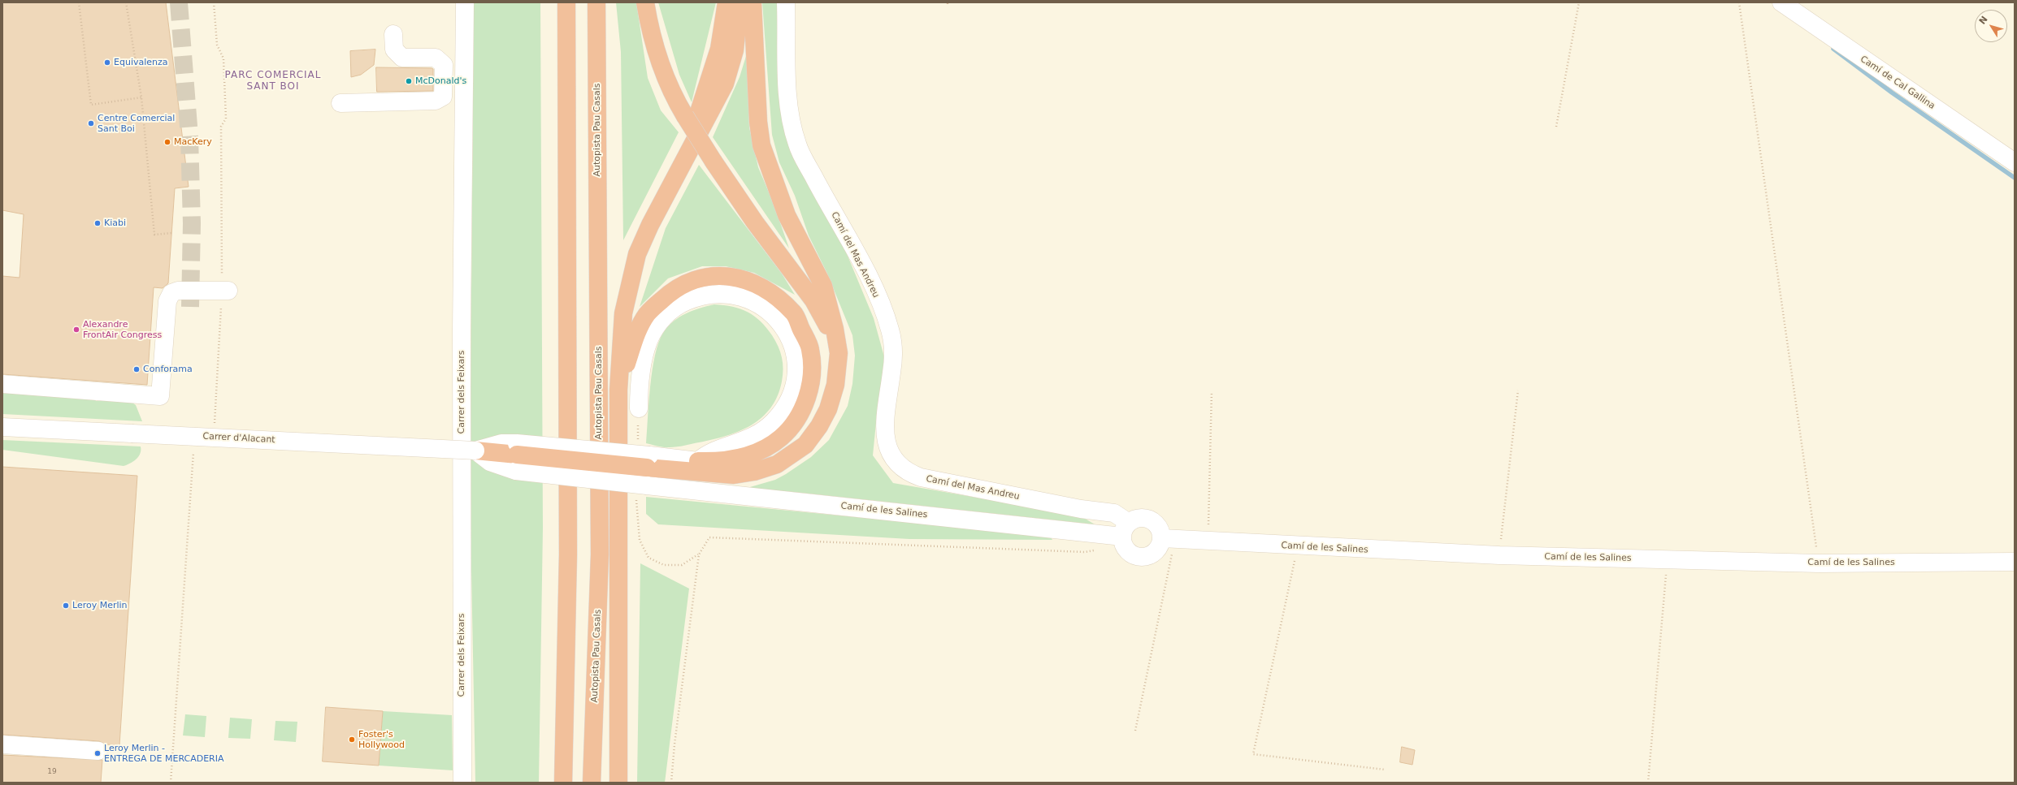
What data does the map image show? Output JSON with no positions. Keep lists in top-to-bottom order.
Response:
{
  "streets": {
    "highway": ["Autopista Pau Casals"],
    "street": [
      "Camí de Cal Gallina",
      "Camí del Mas Andreu",
      "Carrer dels Feixars",
      "Carrer d'Alacant",
      "Camí de les Salines"
    ]
  },
  "crossings": [
    ["Camí del Mas Andreu", "Camí de les Salines"]
  ],
  "districts": ["PARC COMERCIAL SANT BOI"],
  "places": [
    "Equivalenza",
    "McDonald's",
    "Centre Comercial Sant Boi",
    "MacKery",
    "Kiabi",
    "Alexandre FrontAir Congress",
    "Conforama",
    "Leroy Merlin",
    "Foster's Hollywood",
    "Leroy Merlin - ENTREGA DE MERCADERIA"
  ],
  "house_numbers": ["19"],
  "north": "top left"
}
